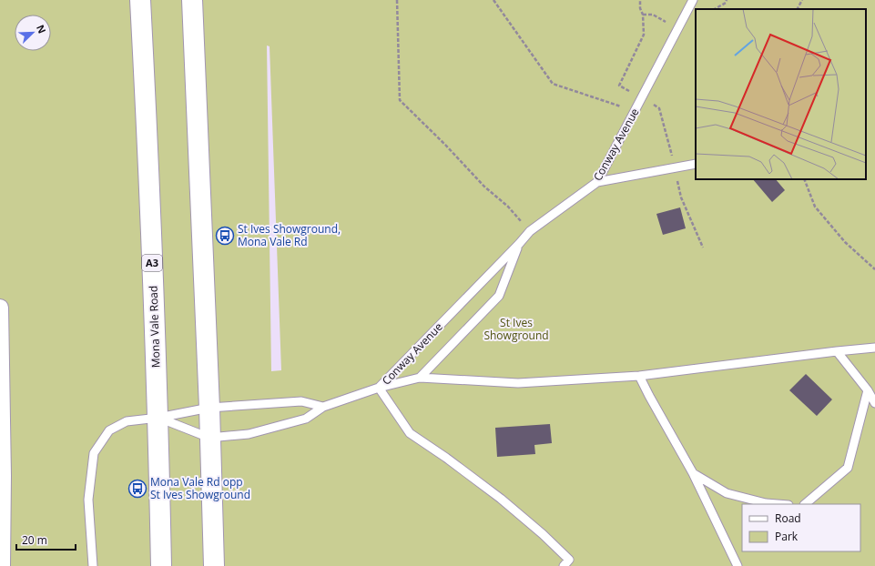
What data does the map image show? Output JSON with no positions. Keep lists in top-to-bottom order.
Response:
{
  "streets": {
    "highway": ["A3", "Mona Vale Road"],
    "lane": ["Conway Avenue"]
  },
  "parks": ["St Ives Showground"],
  "places": {
    "bus stop": ["St Ives Showground, Mona Vale Rd", "Mona Vale Rd opp St Ives Showground"]
  },
  "legend": ["Road", "Park"],
  "scale_bar": "20 m",
  "north": "top right"
}
